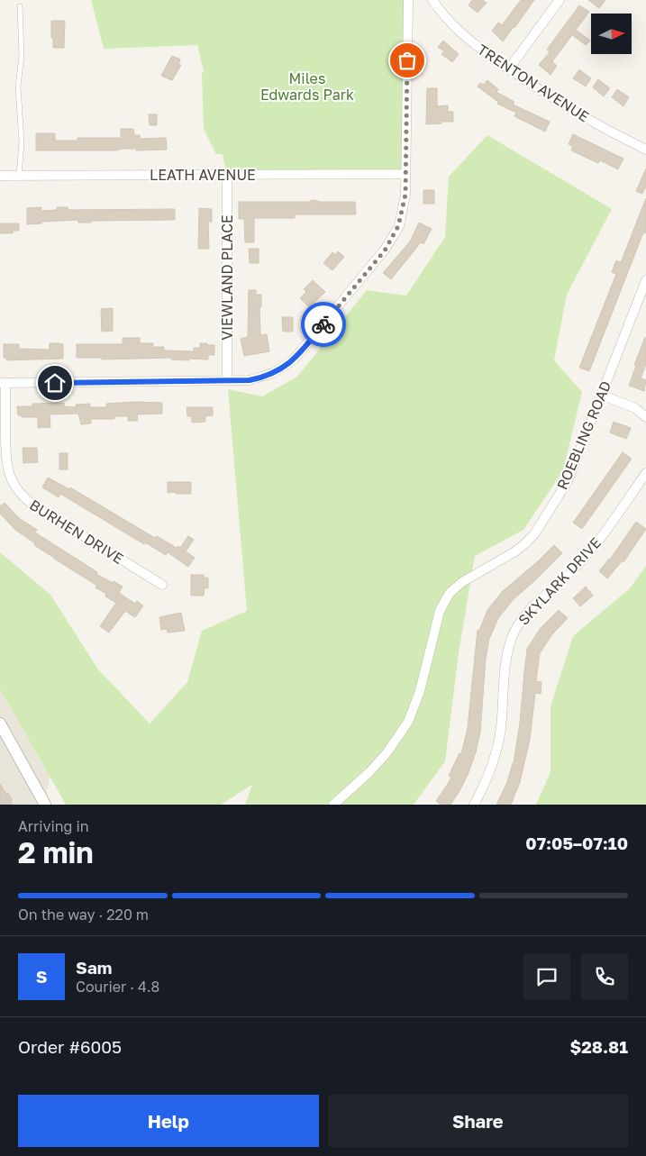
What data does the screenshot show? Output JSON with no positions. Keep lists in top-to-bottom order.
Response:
{
  "streets": {
    "street": [
      "TRENTON AVENUE",
      "LEATH AVENUE",
      "VIEWLAND PLACE",
      "ROEBLING ROAD",
      "BURHEN DRIVE",
      "SKYLARK DRIVE"
    ]
  },
  "crossings": [
    ["LEATH AVENUE", "VIEWLAND PLACE"]
  ],
  "parks": ["Miles Edwards Park"],
  "north": "right",
  "page": {
    "heading": ["2 min", "Arriving in", "07:05–07:10"],
    "panel": [
      "Sam",
      "Courier · 4.8",
      "Order #6005",
      "$28.81"
    ],
    "bar": "On the way · 220 m",
    "round": "S",
    "buttons": ["Help", "Share"]
  }
}
